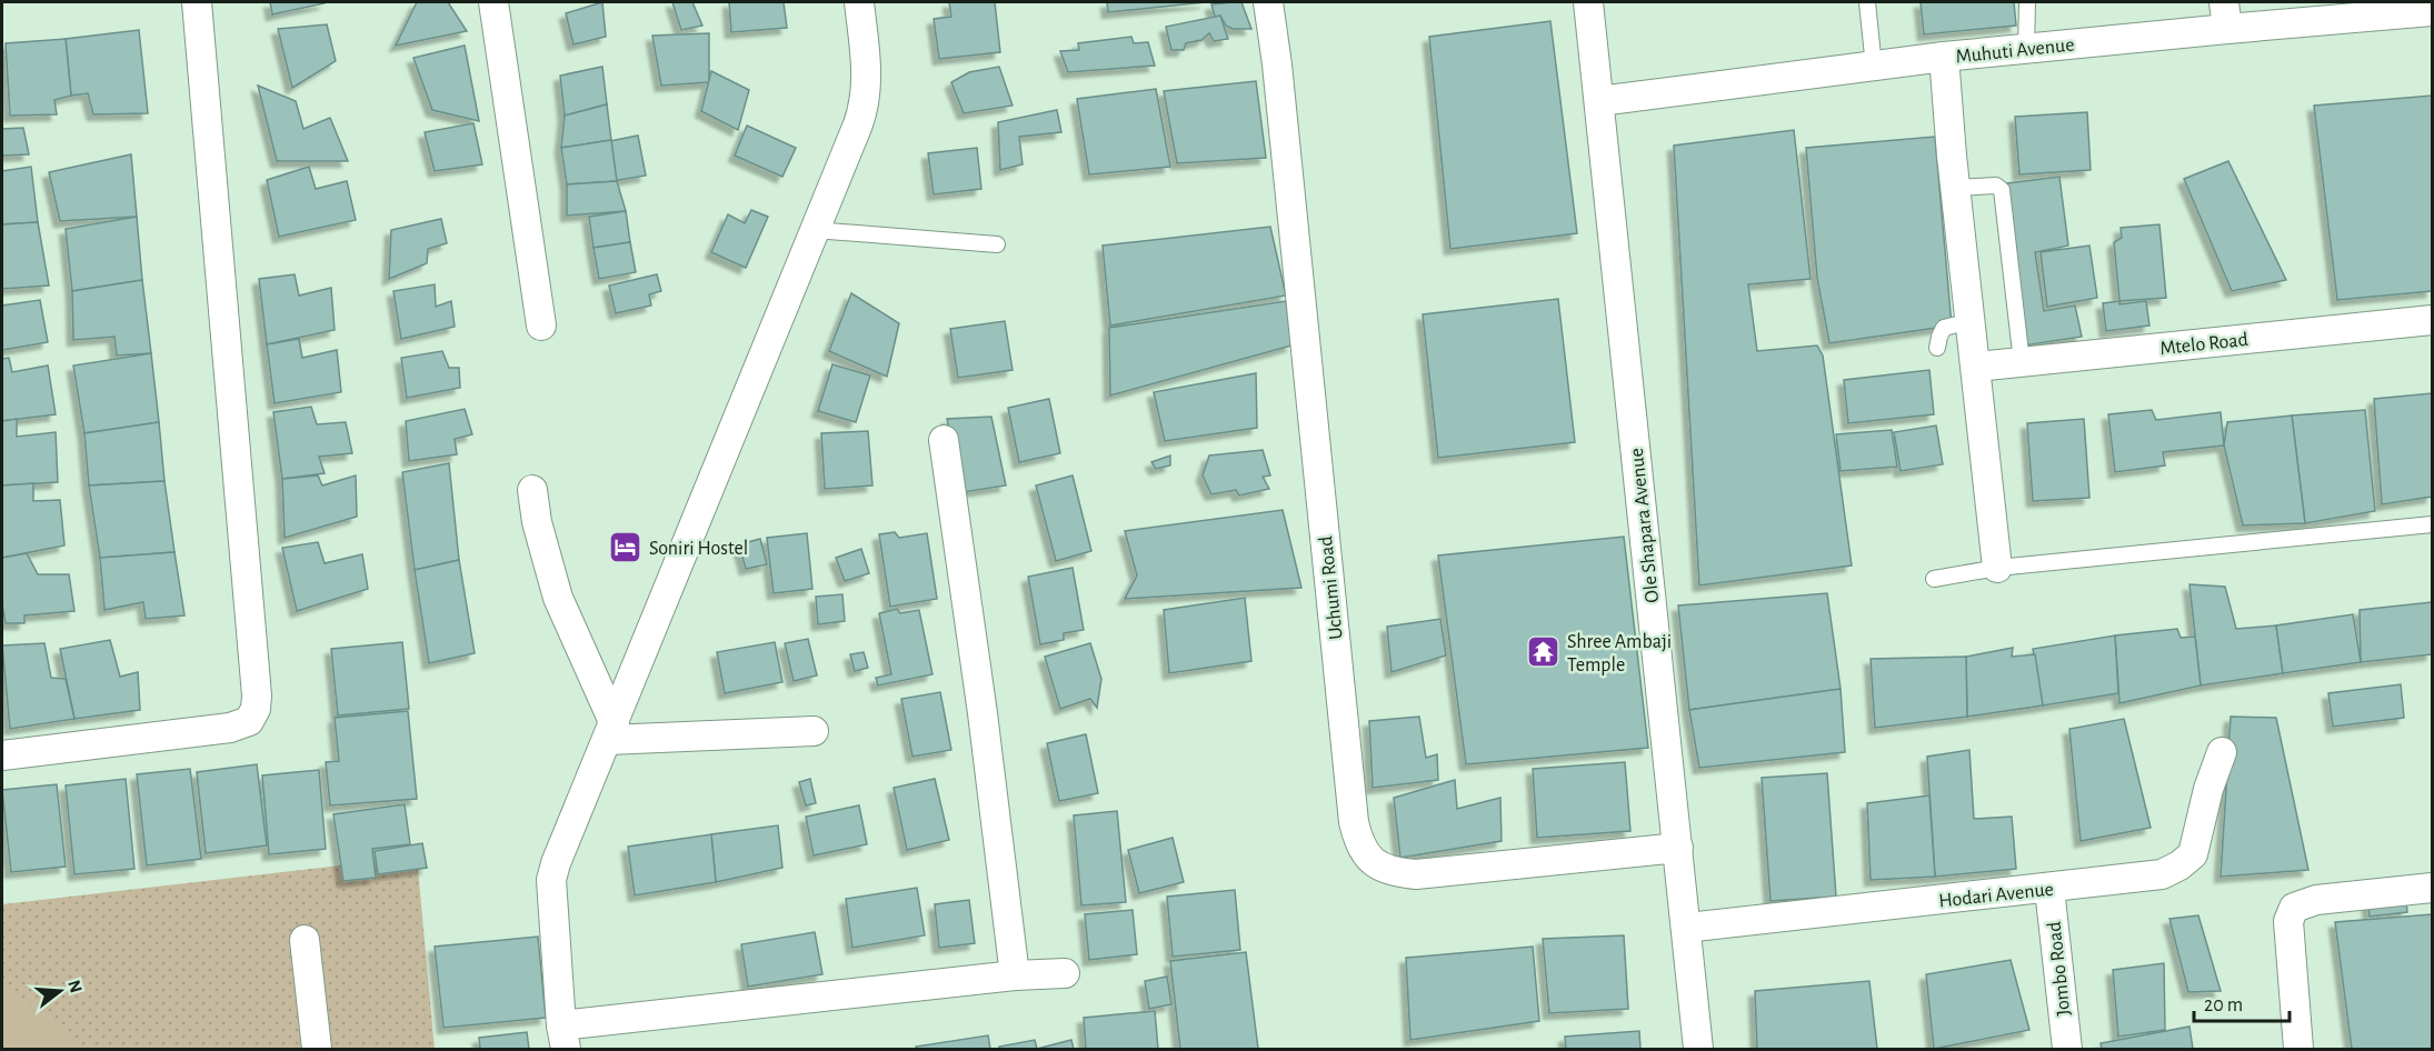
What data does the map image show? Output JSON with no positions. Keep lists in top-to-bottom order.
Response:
{
  "streets": {
    "street": [
      "Muhuti Avenue",
      "Mtelo Road",
      "Ole Shapara Avenue",
      "Uchumi Road",
      "Hodari Avenue",
      "Jombo Road"
    ]
  },
  "crossings": [
    ["Muhuti Avenue", "Ole Shapara Avenue"],
    ["Ole Shapara Avenue", "Uchumi Road"],
    ["Ole Shapara Avenue", "Hodari Avenue"],
    ["Hodari Avenue", "Jombo Road"]
  ],
  "places": {
    "hotel": ["Soniri Hostel"],
    "temple": ["Shree Ambaji Temple"]
  },
  "scale_bar": "20 m",
  "north": "right"
}
